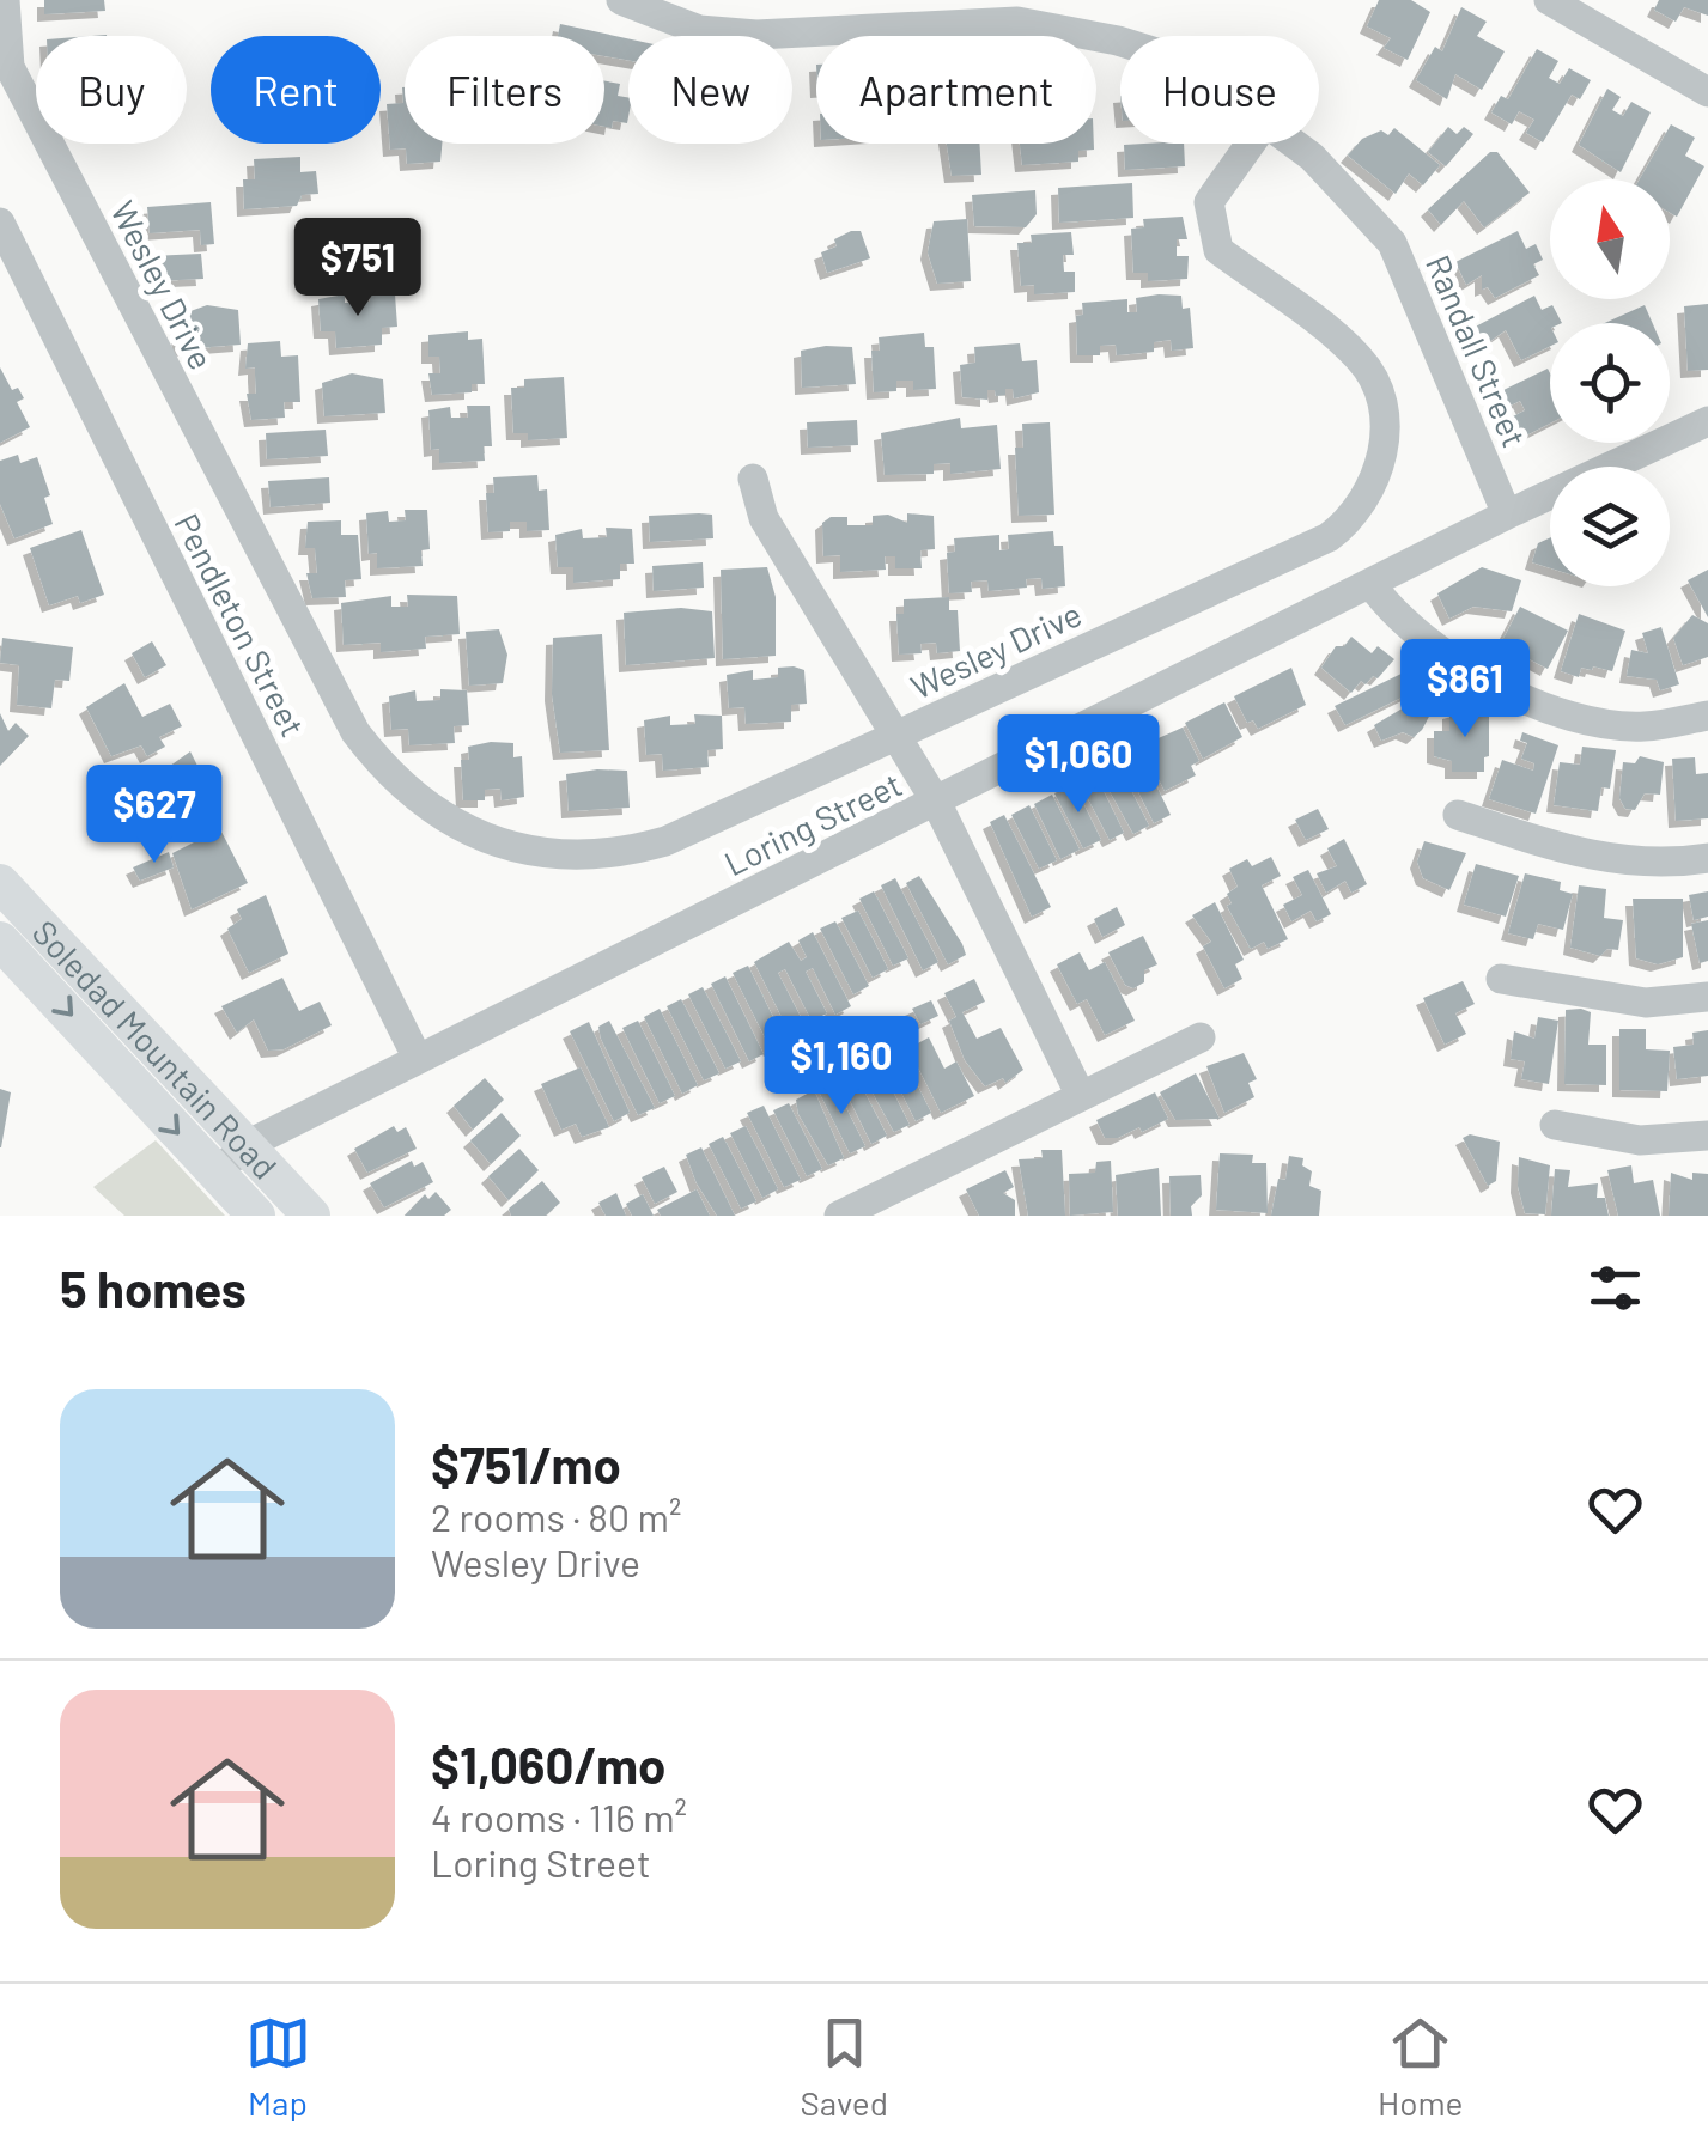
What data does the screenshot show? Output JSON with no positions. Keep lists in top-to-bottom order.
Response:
{
  "streets": {
    "main road": ["Soledad Mountain Road"],
    "street": [
      "Wesley Drive",
      "Randall Street",
      "Pendleton Street",
      "Loring Street"
    ]
  },
  "crossings": [
    ["Randall Street", "Loring Street"],
    ["Pendleton Street", "Loring Street"],
    ["Loring Street", "Soledad Mountain Road"]
  ],
  "north": "top",
  "page": {
    "chip": [
      "Buy",
      "Rent",
      "Filters",
      "New",
      "Apartment",
      "House"
    ],
    "price": [
      "$751",
      "$861",
      "$1,060",
      "$627",
      "$1,160"
    ],
    "heading": "5 homes",
    "list": [
      {
        "name": "$751/mo",
        "note": "2 rooms · 80 m² · Wesley Drive"
      },
      {
        "name": "$1,060/mo",
        "note": "4 rooms · 116 m² · Loring Street"
      }
    ],
    "tabs": ["Map", "Saved", "Home"]
  }
}
